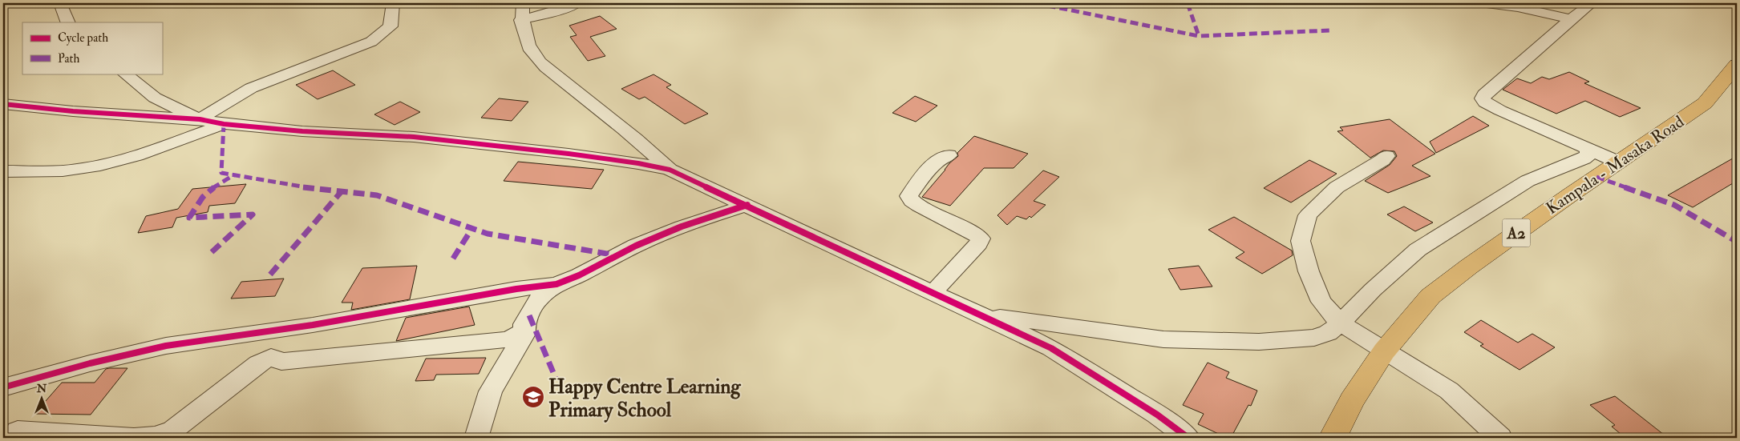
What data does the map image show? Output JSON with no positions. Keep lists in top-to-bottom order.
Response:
{
  "streets": {
    "main road": ["Kampala - Masaka Road", "A2"]
  },
  "places": {
    "school or university": ["Happy Centre Learning Primary School"]
  },
  "legend": ["Cycle path", "Path"],
  "north": "top"
}
